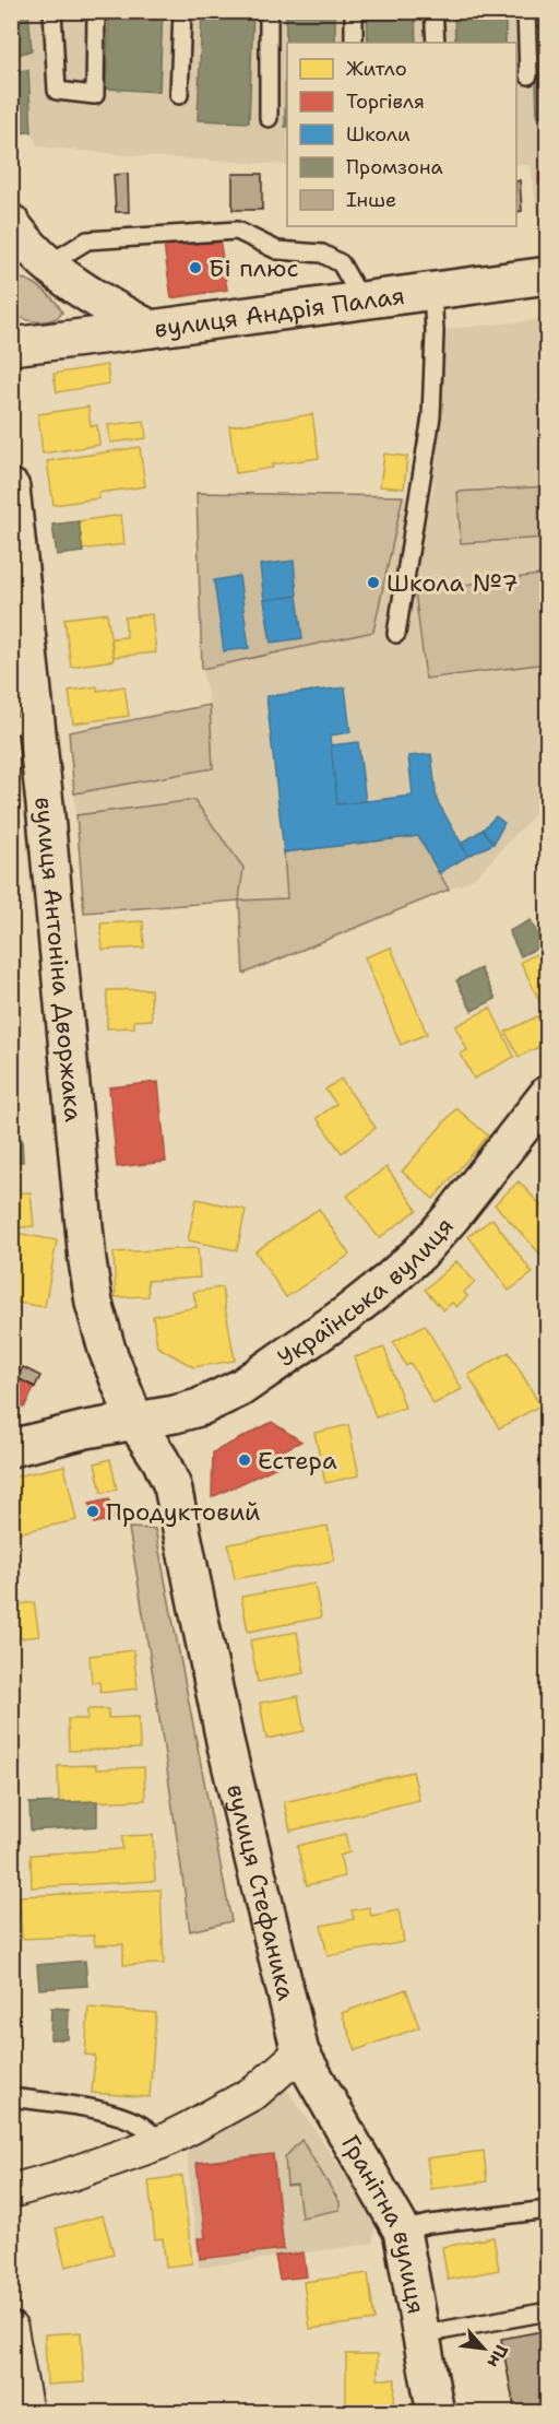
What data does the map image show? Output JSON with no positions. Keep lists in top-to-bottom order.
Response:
{
  "streets": {
    "street": [
      "вулиця Андрія Палая",
      "вулиця Антоніна Дворжака",
      "Українська вулиця",
      "вулиця Стефаника",
      "Гранітна вулиця"
    ]
  },
  "crossings": [
    ["вулиця Антоніна Дворжака", "Українська вулиця"],
    ["вулиця Антоніна Дворжака", "вулиця Стефаника"],
    ["Українська вулиця", "вулиця Стефаника"],
    ["вулиця Стефаника", "Гранітна вулиця"]
  ],
  "places": [
    "Бі плюс",
    "Школа №7",
    "Естера",
    "Продуктовий"
  ],
  "legend": [
    "Житло",
    "Торгівля",
    "Школи",
    "Промзона",
    "Інше"
  ],
  "north": "bottom right"
}
